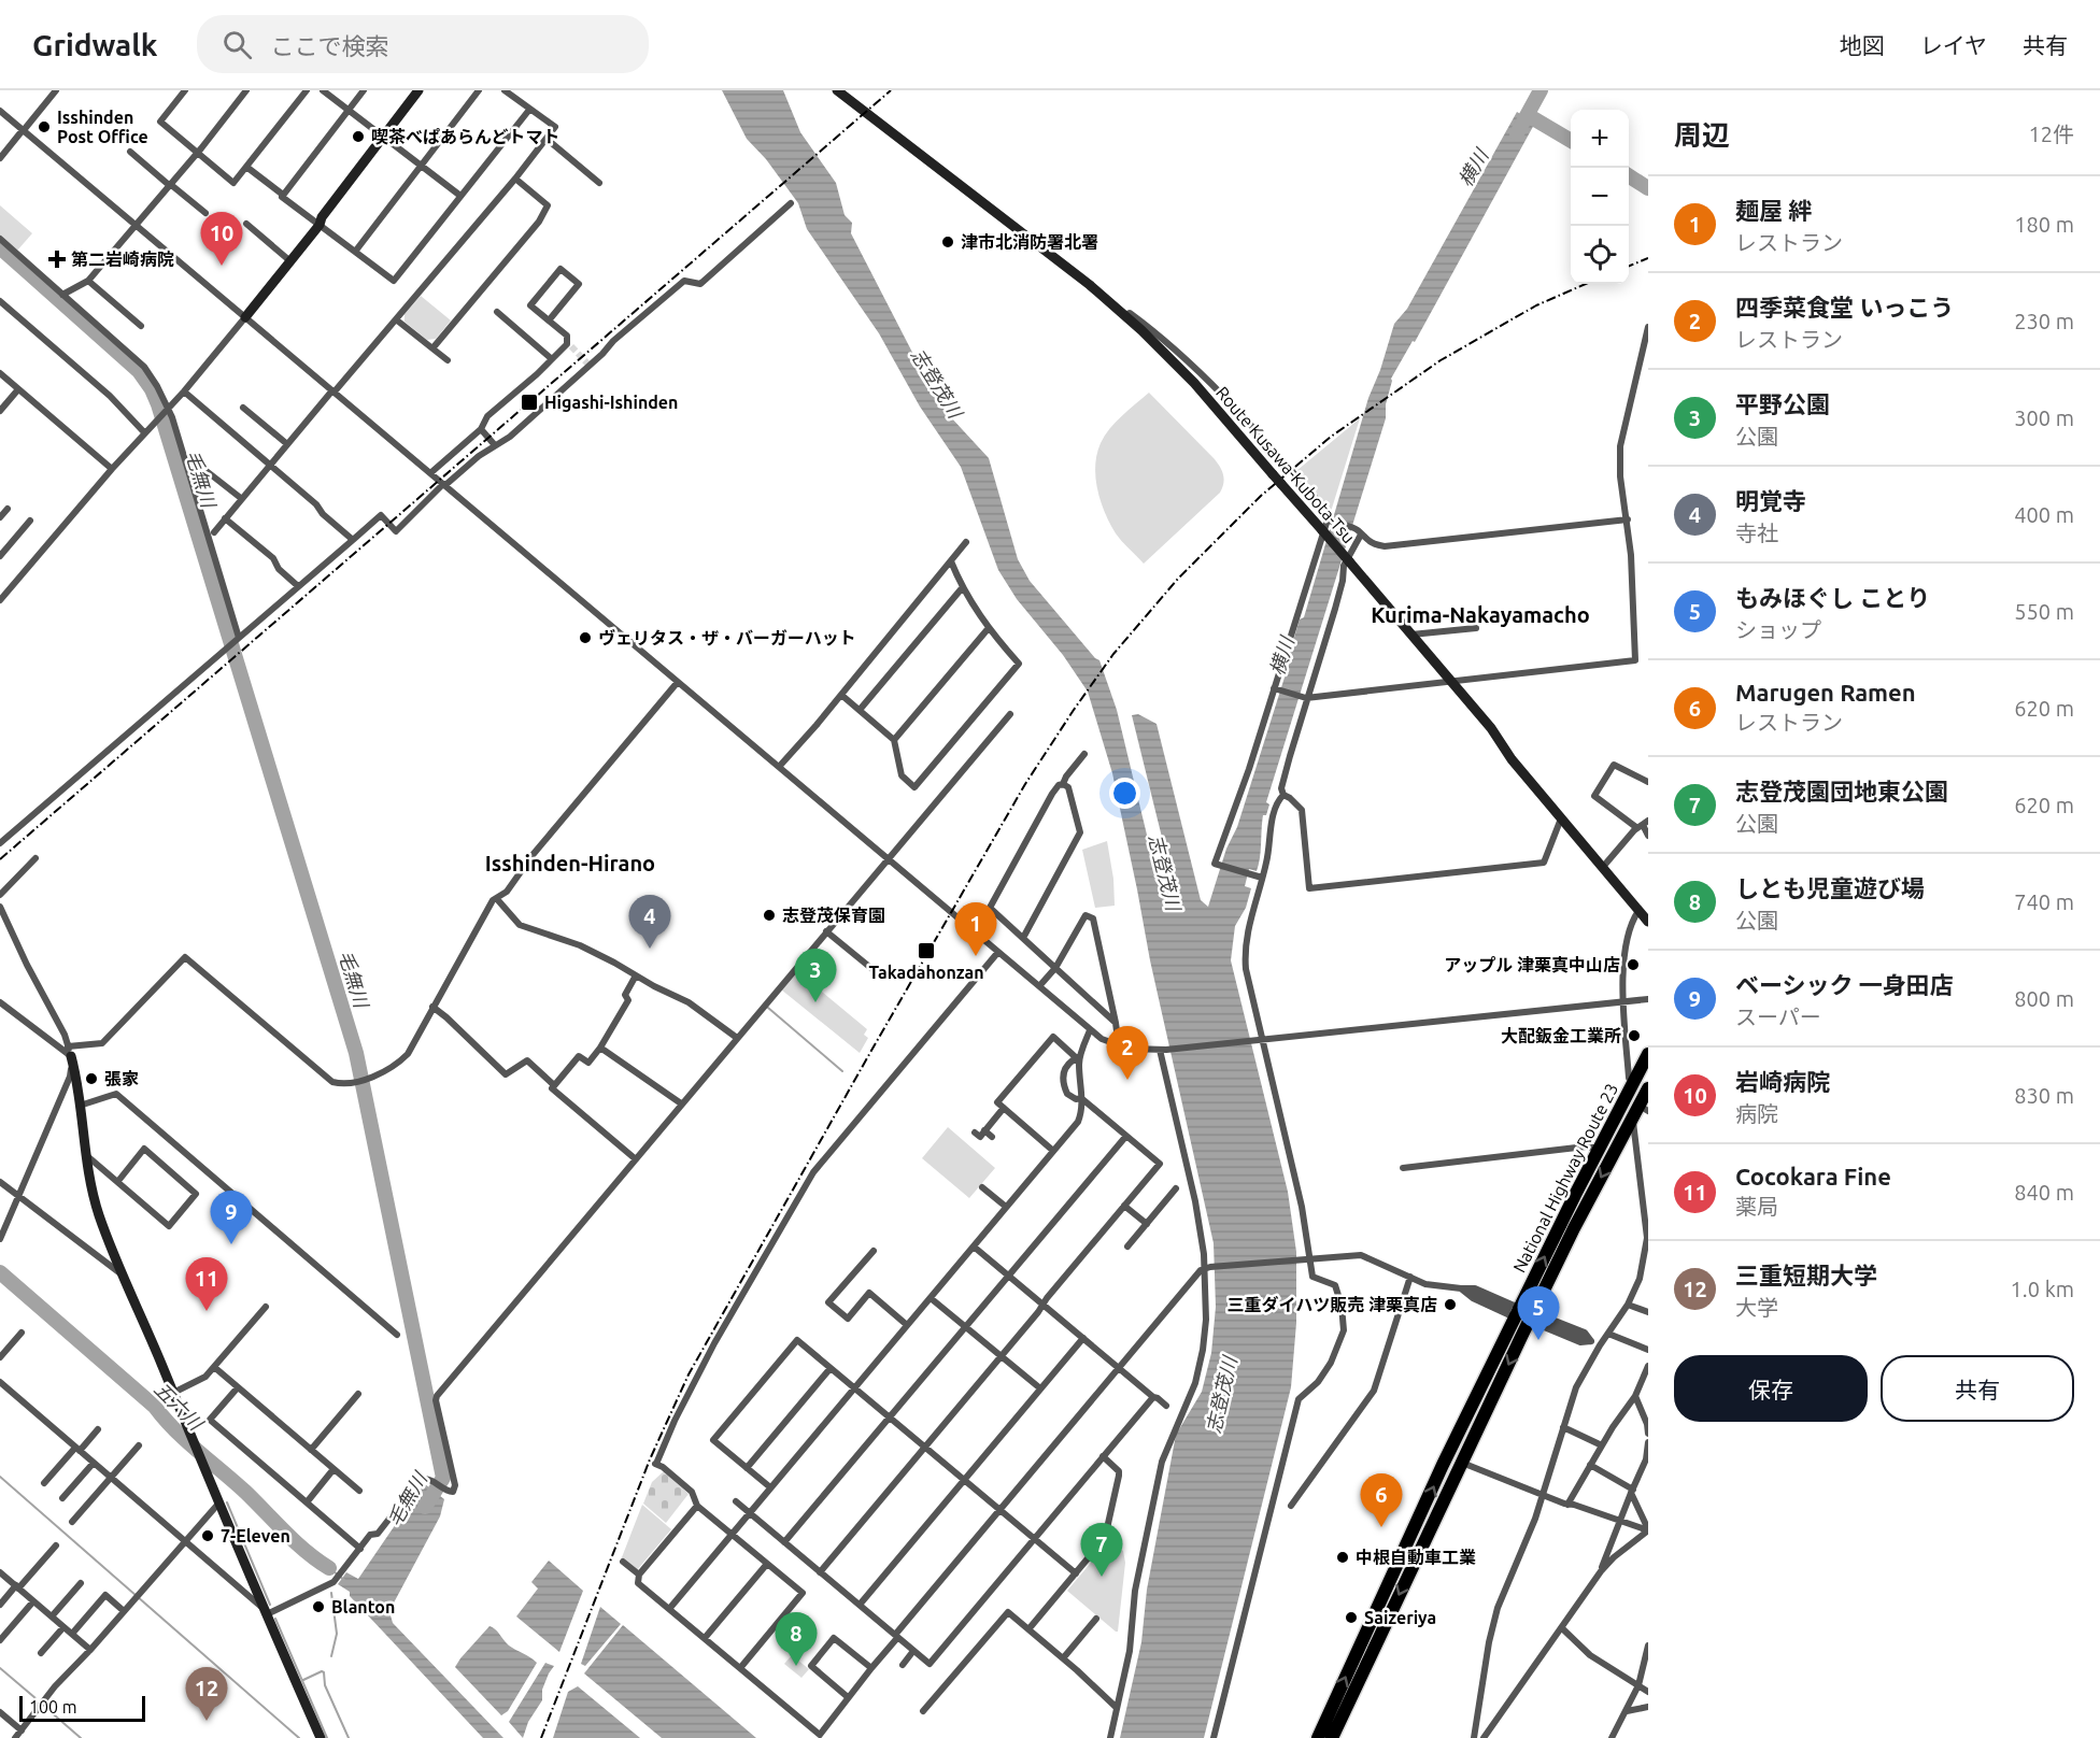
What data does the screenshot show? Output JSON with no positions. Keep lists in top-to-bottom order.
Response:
{
  "streets": {
    "highway": ["National Highway Route 23"],
    "main road": ["Route Kusawa-Kubota-Tsu"]
  },
  "districts": ["Kurima-Nakayamacho", "Isshinden-Hirano"],
  "water": [
    "横川",
    "志登茂川",
    "毛無川",
    "五六川"
  ],
  "places": {
    "other": [
      "Isshinden Post Office",
      "喫茶べぱあらんどトマト",
      "津市北消防署北署",
      "ヴェリタス・ザ・バーガーハット",
      "志登茂保育園",
      "アップル 津栗真中山店",
      "大配鈑金工業所",
      "張家",
      "三重ダイハツ販売 津栗真店",
      "7-Eleven",
      "中根自動車工業",
      "Blanton",
      "Saizeriya"
    ],
    "health": ["第二岩崎病院"],
    "transit": ["Higashi-Ishinden", "Takadahonzan"]
  },
  "scale_bar": "100 m",
  "page": {
    "header": "Gridwalk",
    "search": "ここで検索",
    "nav": ["地図", "レイヤ", "共有"],
    "heading": ["周辺", "12件"],
    "map_buttons": ["+", "−"],
    "list": [
      {
        "mark": "1",
        "name": "麺屋 絆",
        "note": "レストラン",
        "value": "180 m"
      },
      {
        "mark": "2",
        "name": "四季菜食堂 いっこう",
        "note": "レストラン",
        "value": "230 m"
      },
      {
        "mark": "3",
        "name": "平野公園",
        "note": "公園",
        "value": "300 m"
      },
      {
        "mark": "4",
        "name": "明覚寺",
        "note": "寺社",
        "value": "400 m"
      },
      {
        "mark": "5",
        "name": "もみほぐし ことり",
        "note": "ショップ",
        "value": "550 m"
      },
      {
        "mark": "6",
        "name": "Marugen Ramen",
        "note": "レストラン",
        "value": "620 m"
      },
      {
        "mark": "7",
        "name": "志登茂園団地東公園",
        "note": "公園",
        "value": "620 m"
      },
      {
        "mark": "8",
        "name": "しとも児童遊び場",
        "note": "公園",
        "value": "740 m"
      },
      {
        "mark": "9",
        "name": "ベーシック 一身田店",
        "note": "スーパー",
        "value": "800 m"
      },
      {
        "mark": "10",
        "name": "岩崎病院",
        "note": "病院",
        "value": "830 m"
      },
      {
        "mark": "11",
        "name": "Cocokara Fine",
        "note": "薬局",
        "value": "840 m"
      },
      {
        "mark": "12",
        "name": "三重短期大学",
        "note": "大学",
        "value": "1.0 km"
      }
    ],
    "pins": [
      "10",
      "4",
      "1",
      "3",
      "2",
      "9",
      "11",
      "5",
      "6",
      "7",
      "8",
      "12"
    ],
    "buttons": ["保存", "共有"],
    "scale": "100 m"
  }
}
